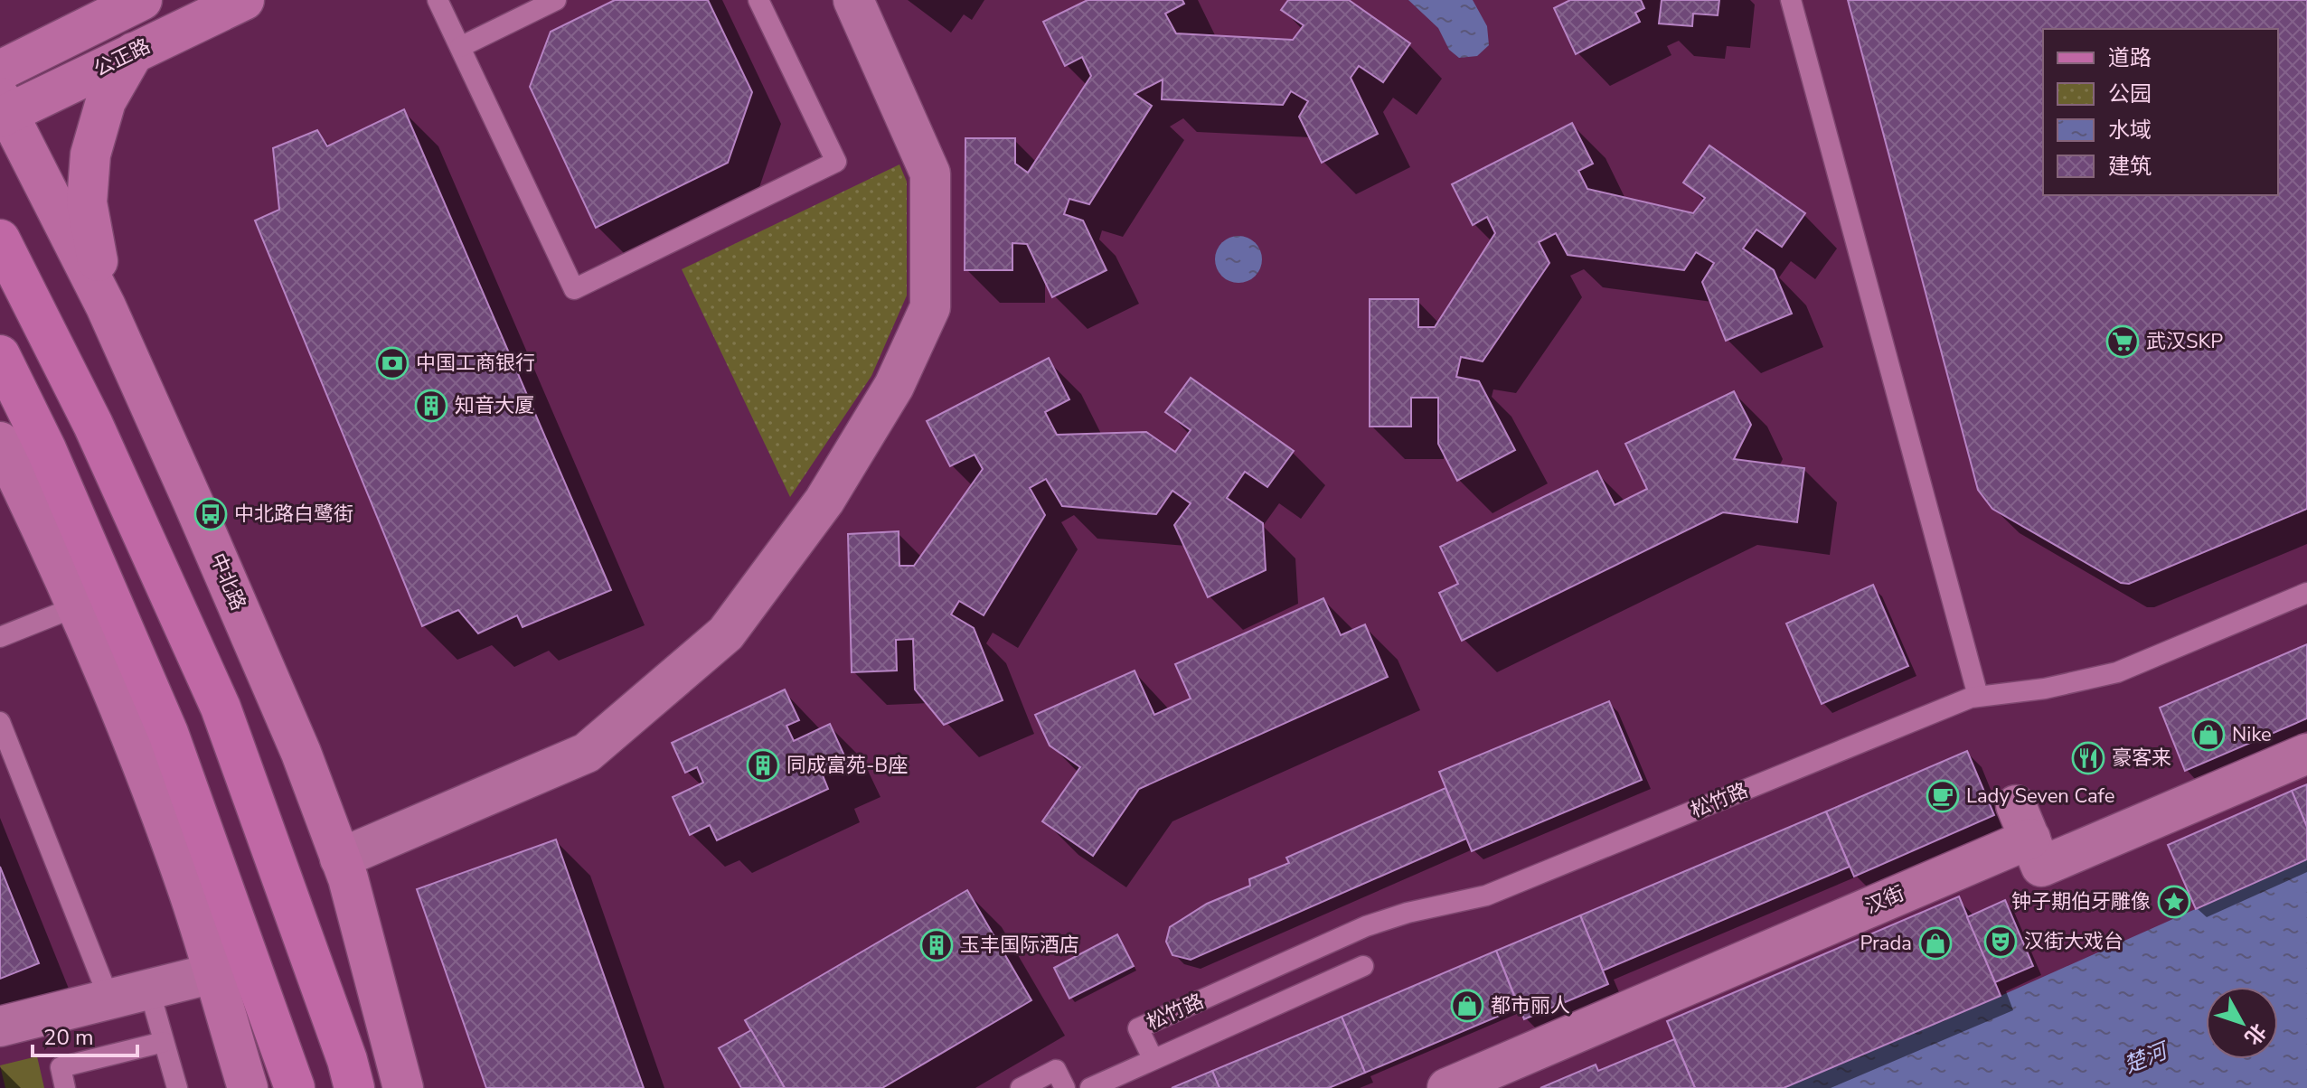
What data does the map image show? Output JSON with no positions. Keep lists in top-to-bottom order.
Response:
{
  "streets": {
    "main road": ["公正路", "中北路"],
    "street": ["汉街"],
    "lane": ["松竹路"]
  },
  "crossings": [
    ["公正路", "中北路"]
  ],
  "water": ["楚河"],
  "places": {
    "supermarket": ["武汉SKP"],
    "bank": ["中国工商银行"],
    "building": ["知音大厦", "同成富苑-B座", "玉丰国际酒店"],
    "bus stop": ["中北路白鹭街"],
    "shop": ["Nike", "Prada", "都市丽人"],
    "restaurant": ["豪客来"],
    "cafe": ["Lady Seven Cafe"],
    "place": ["钟子期伯牙雕像"],
    "theatre": ["汉街大戏台"]
  },
  "legend": [
    "道路",
    "公园",
    "水域",
    "建筑"
  ],
  "scale_bar": "20 m",
  "north": "bottom right"
}
